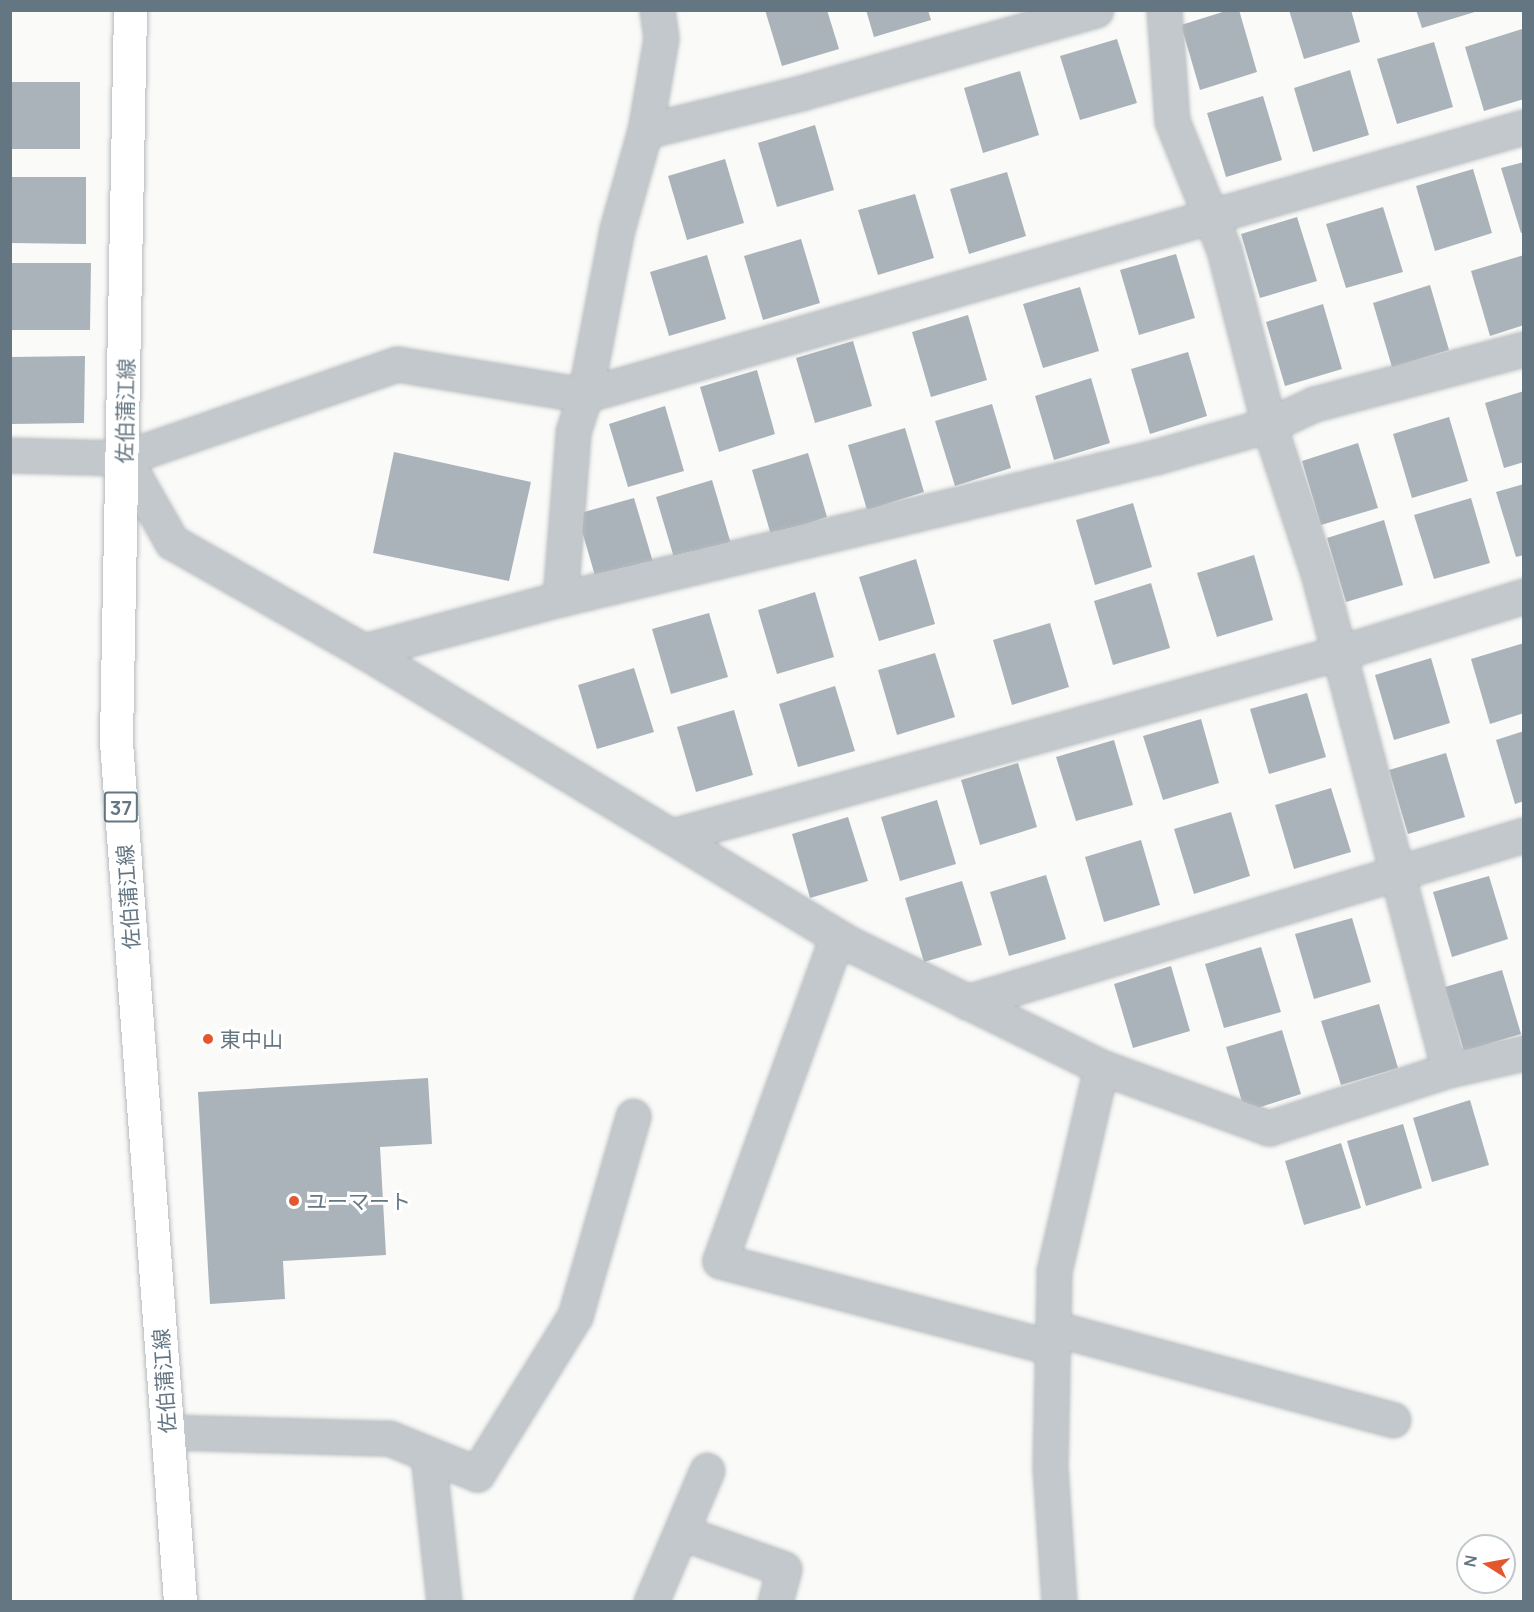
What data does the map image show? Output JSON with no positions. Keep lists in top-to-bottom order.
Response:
{
  "streets": {
    "main road": ["佐伯蒲江線", "37"]
  },
  "places": ["東中山", "ユーマート"],
  "north": "left"
}
